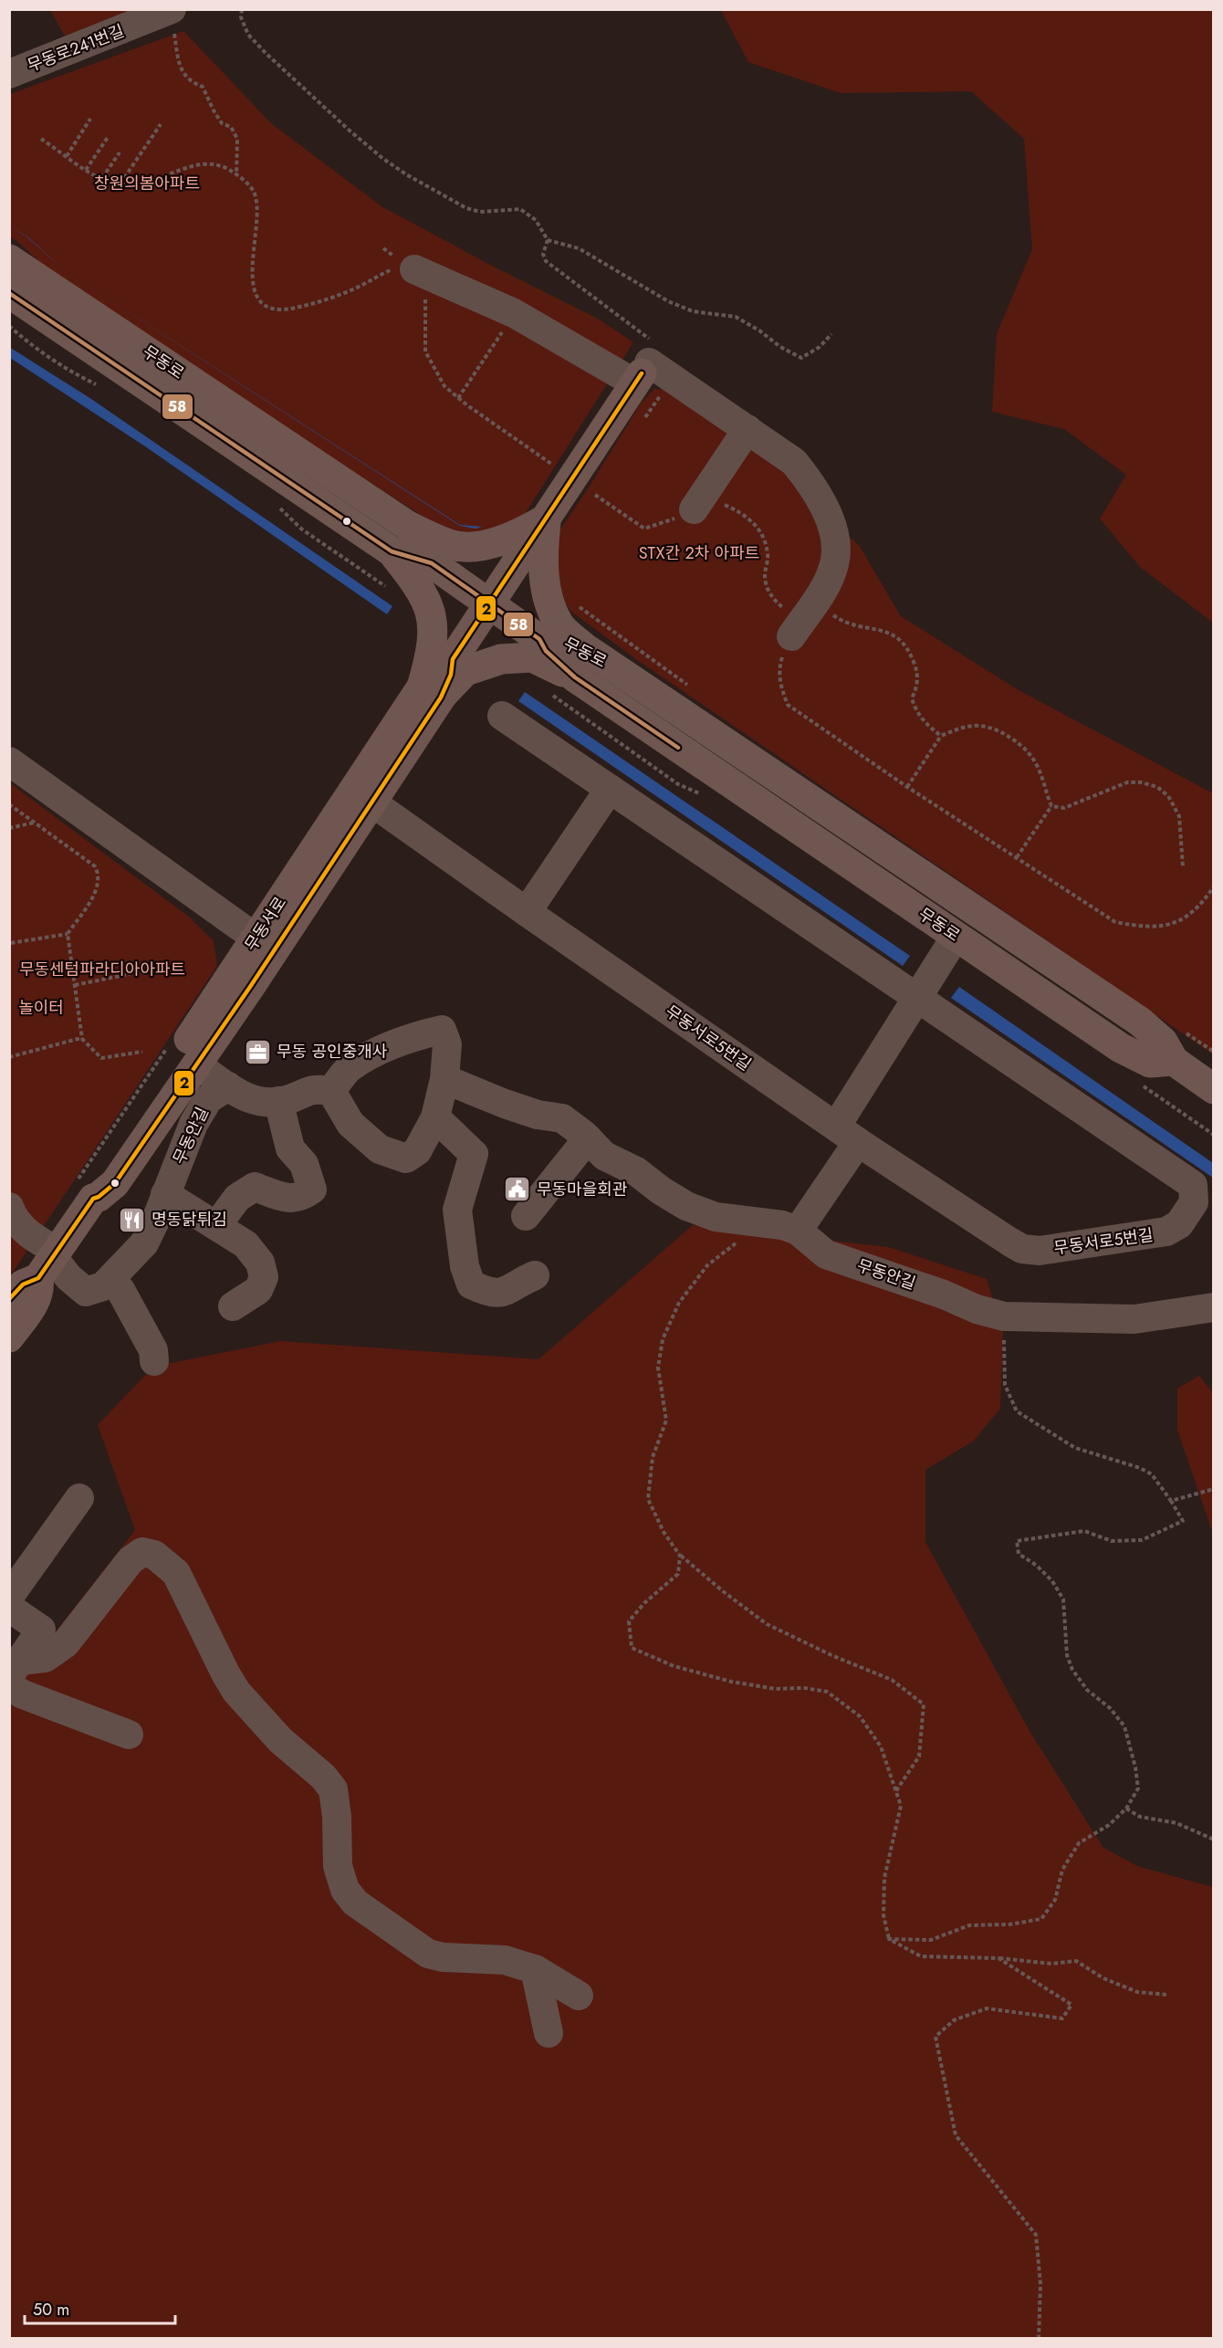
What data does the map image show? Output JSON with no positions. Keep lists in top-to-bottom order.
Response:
{
  "streets": {
    "main road": ["무동로", "무동서로"],
    "street": ["무동로241번길", "무동서로5번길", "무동안길"]
  },
  "crossings": [
    ["무동서로", "무동서로5번길"],
    ["무동서로", "무동안길"]
  ],
  "parks": [
    "창원의봄아파트",
    "STX칸 2차 아파트",
    "무동센텀파라디아아파트",
    "놀이터"
  ],
  "places": {
    "office": ["무동 공인중개사"],
    "public building": ["무동마을회관"],
    "restaurant": ["명동닭튀김"]
  },
  "lines": ["transit line 58", "transit line 2"],
  "scale_bar": "50 m"
}
